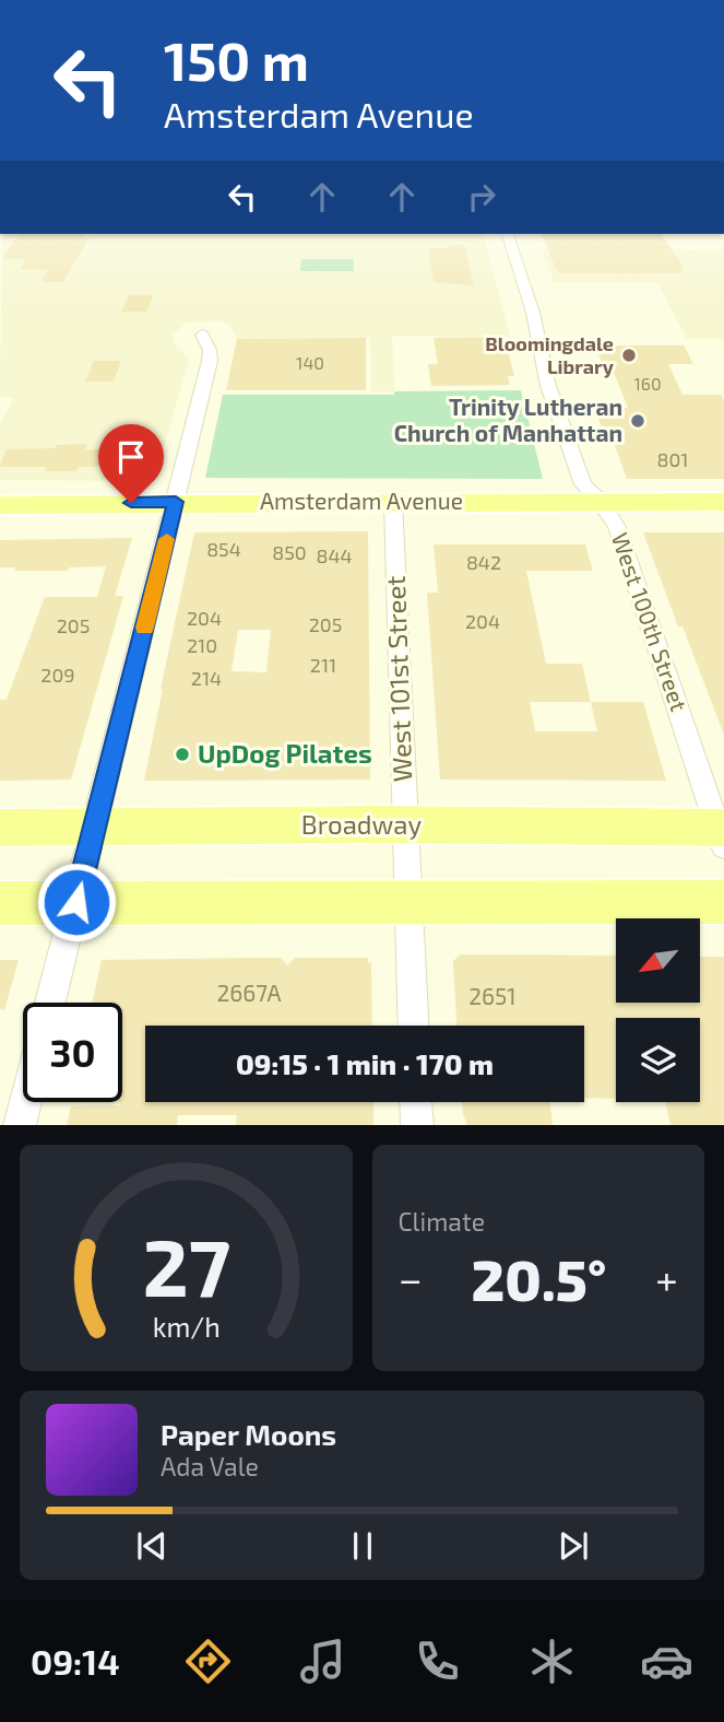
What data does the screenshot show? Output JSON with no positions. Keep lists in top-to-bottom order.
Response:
{
  "streets": {
    "main road": ["Amsterdam Avenue", "Broadway"],
    "street": ["West 100th Street", "West 101st Street"]
  },
  "crossings": [
    ["Amsterdam Avenue", "West 100th Street"],
    ["Amsterdam Avenue", "West 101st Street"],
    ["West 100th Street", "Broadway"],
    ["West 101st Street", "Broadway"]
  ],
  "places": ["Bloomingdale Library", "Trinity Lutheran Church of Manhattan", "UpDog Pilates"],
  "house_numbers": [
    "140",
    "160",
    "801",
    "854",
    "850",
    "844",
    "842",
    "204",
    "204",
    "205",
    "205",
    "210",
    "211",
    "209",
    "214",
    "2667A",
    "2651"
  ],
  "north": "bottom left",
  "page": {
    "turn": ["150 m", "Amsterdam Avenue"],
    "limit": "30",
    "trip": "09:15 · 1 min · 170 m",
    "tile": "Climate",
    "heat": ["−", "20.5°", "+"],
    "song": ["Paper Moons", "Ada Vale"],
    "tabs": "09:14",
    "gauge": ["27", "km/h"]
  }
}
